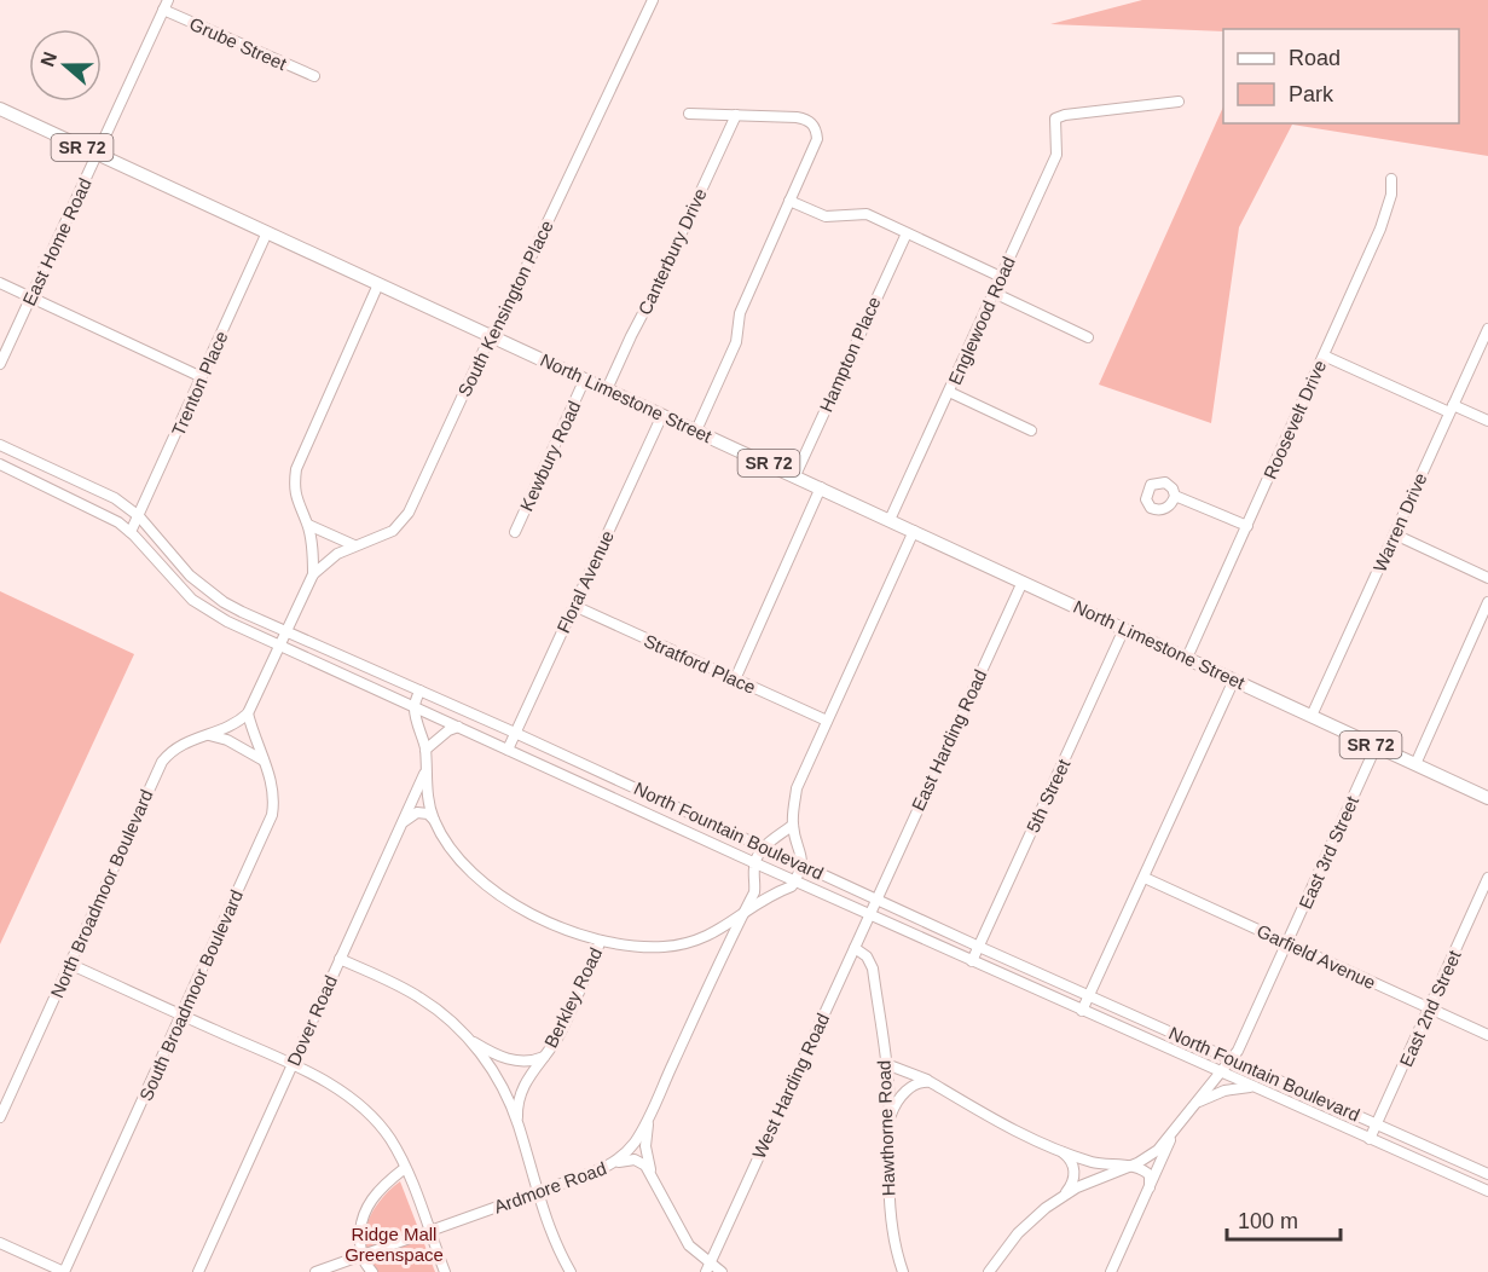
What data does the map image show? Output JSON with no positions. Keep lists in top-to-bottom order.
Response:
{
  "streets": {
    "main road": ["SR 72", "North Limestone Street"],
    "street": [
      "Grube Street",
      "East Home Road",
      "Canterbury Drive",
      "South Kensington Place",
      "Englewood Road",
      "Hampton Place",
      "Trenton Place",
      "Roosevelt Drive",
      "Kewbury Road",
      "Warren Drive",
      "Floral Avenue",
      "Stratford Place",
      "East Harding Road",
      "5th Street",
      "North Fountain Boulevard",
      "East 3rd Street",
      "North Broadmoor Boulevard",
      "Garfield Avenue",
      "South Broadmoor Boulevard",
      "Berkley Road",
      "East 2nd Street",
      "Dover Road",
      "West Harding Road",
      "Hawthorne Road",
      "Ardmore Road"
    ]
  },
  "crossings": [
    ["Grube Street", "East Home Road"],
    ["East Home Road", "North Limestone Street"],
    ["Canterbury Drive", "North Limestone Street"],
    ["South Kensington Place", "North Limestone Street"],
    ["Englewood Road", "North Limestone Street"],
    ["Hampton Place", "North Limestone Street"],
    ["Trenton Place", "North Limestone Street"],
    ["Trenton Place", "North Fountain Boulevard"],
    ["North Limestone Street", "Roosevelt Drive"],
    ["North Limestone Street", "Kewbury Road"],
    ["North Limestone Street", "Warren Drive"],
    ["North Limestone Street", "Floral Avenue"],
    ["North Limestone Street", "East Harding Road"],
    ["North Limestone Street", "5th Street"],
    ["North Limestone Street", "East 3rd Street"],
    ["Floral Avenue", "Stratford Place"],
    ["Floral Avenue", "North Fountain Boulevard"],
    ["East Harding Road", "North Fountain Boulevard"],
    ["East Harding Road", "West Harding Road"],
    ["5th Street", "North Fountain Boulevard"],
    ["North Fountain Boulevard", "East 3rd Street"],
    ["North Fountain Boulevard", "East 2nd Street"],
    ["North Fountain Boulevard", "West Harding Road"],
    ["North Fountain Boulevard", "Ardmore Road"],
    ["East 3rd Street", "Garfield Avenue"],
    ["North Broadmoor Boulevard", "South Broadmoor Boulevard"],
    ["Garfield Avenue", "East 2nd Street"],
    ["West Harding Road", "Hawthorne Road"]
  ],
  "parks": ["Ridge Mall Greenspace"],
  "legend": ["Road", "Park"],
  "scale_bar": "100 m",
  "north": "left"
}
